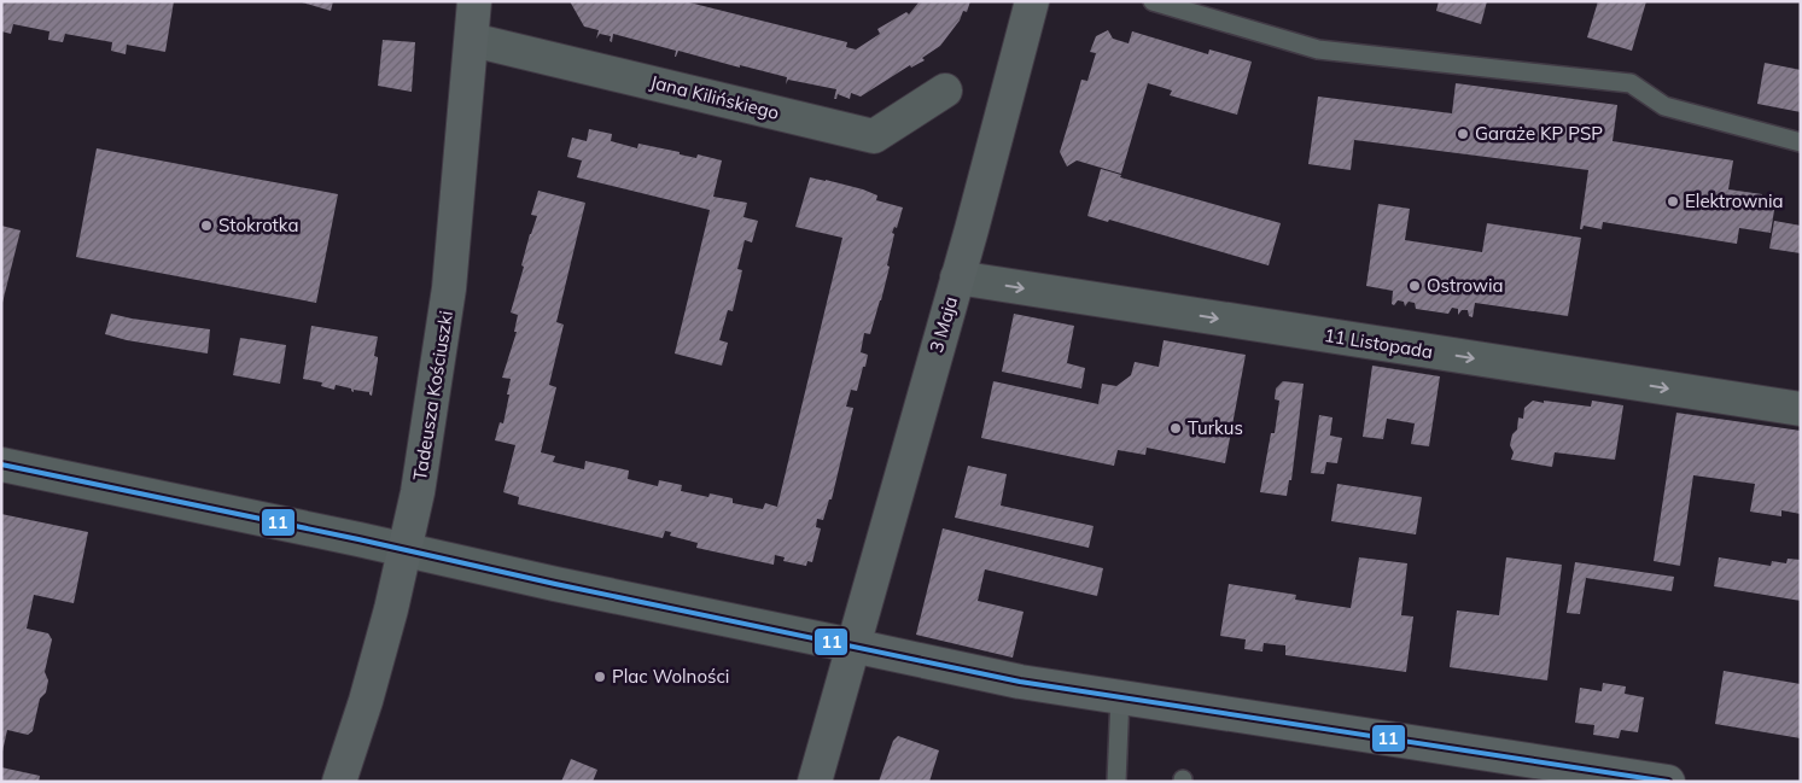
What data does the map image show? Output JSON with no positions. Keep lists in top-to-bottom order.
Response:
{
  "streets": {
    "main road": ["3 Maja", "Tadeusza Kościuszki"],
    "street": ["Jana Kilińskiego", "11 Listopada"]
  },
  "crossings": [
    ["Jana Kilińskiego", "Tadeusza Kościuszki"],
    ["3 Maja", "11 Listopada"]
  ],
  "one_way": ["11 Listopada"],
  "places": [
    "Garaże KP PSP",
    "Elektrownia",
    "Stokrotka",
    "Ostrowia",
    "Turkus",
    "Plac Wolności"
  ],
  "lines": ["transit line 11"]
}
